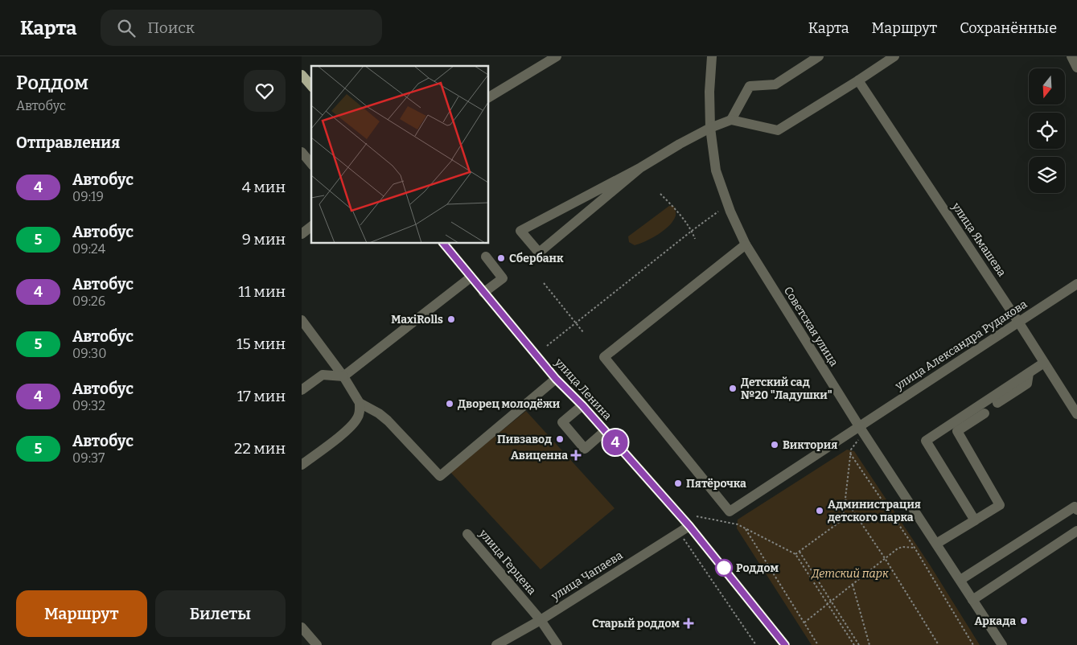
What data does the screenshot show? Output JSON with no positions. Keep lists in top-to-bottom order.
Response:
{
  "streets": {
    "main road": ["улица Ленина"],
    "street": [
      "улица Ямашева",
      "Советская улица",
      "улица Александра Рудакова",
      "улица Герцена",
      "улица Чапаева"
    ]
  },
  "crossings": [
    ["улица Ямашева", "улица Александра Рудакова"],
    ["Советская улица", "улица Александра Рудакова"],
    ["улица Ленина", "улица Чапаева"],
    ["улица Герцена", "улица Чапаева"]
  ],
  "parks": ["Детский парк"],
  "places": {
    "other": [
      "Сбербанк",
      "MaxiRolls",
      "Детский сад №20 \"Ладушки\"",
      "Дворец молодёжи",
      "Пивзавод",
      "Виктория",
      "Пятёрочка",
      "Администрация детского парка",
      "Роддом",
      "Аркада"
    ],
    "health": ["Авиценна", "Старый роддом"]
  },
  "lines": ["bus line 4"],
  "north": "bottom",
  "page": {
    "header": "Карта",
    "search": "Поиск",
    "nav": ["Карта", "Маршрут", "Сохранённые"],
    "heading": [
      ["Роддом", "Автобус"],
      "Отправления"
    ],
    "on_map": "4",
    "list": [
      {
        "mark": "4",
        "name": "Автобус",
        "note": "09:19",
        "value": "4 мин"
      },
      {
        "mark": "5",
        "name": "Автобус",
        "note": "09:24",
        "value": "9 мин"
      },
      {
        "mark": "4",
        "name": "Автобус",
        "note": "09:26",
        "value": "11 мин"
      },
      {
        "mark": "5",
        "name": "Автобус",
        "note": "09:30",
        "value": "15 мин"
      },
      {
        "mark": "4",
        "name": "Автобус",
        "note": "09:32",
        "value": "17 мин"
      },
      {
        "mark": "5",
        "name": "Автобус",
        "note": "09:37",
        "value": "22 мин"
      }
    ],
    "buttons": ["Маршрут", "Билеты"]
  }
}
